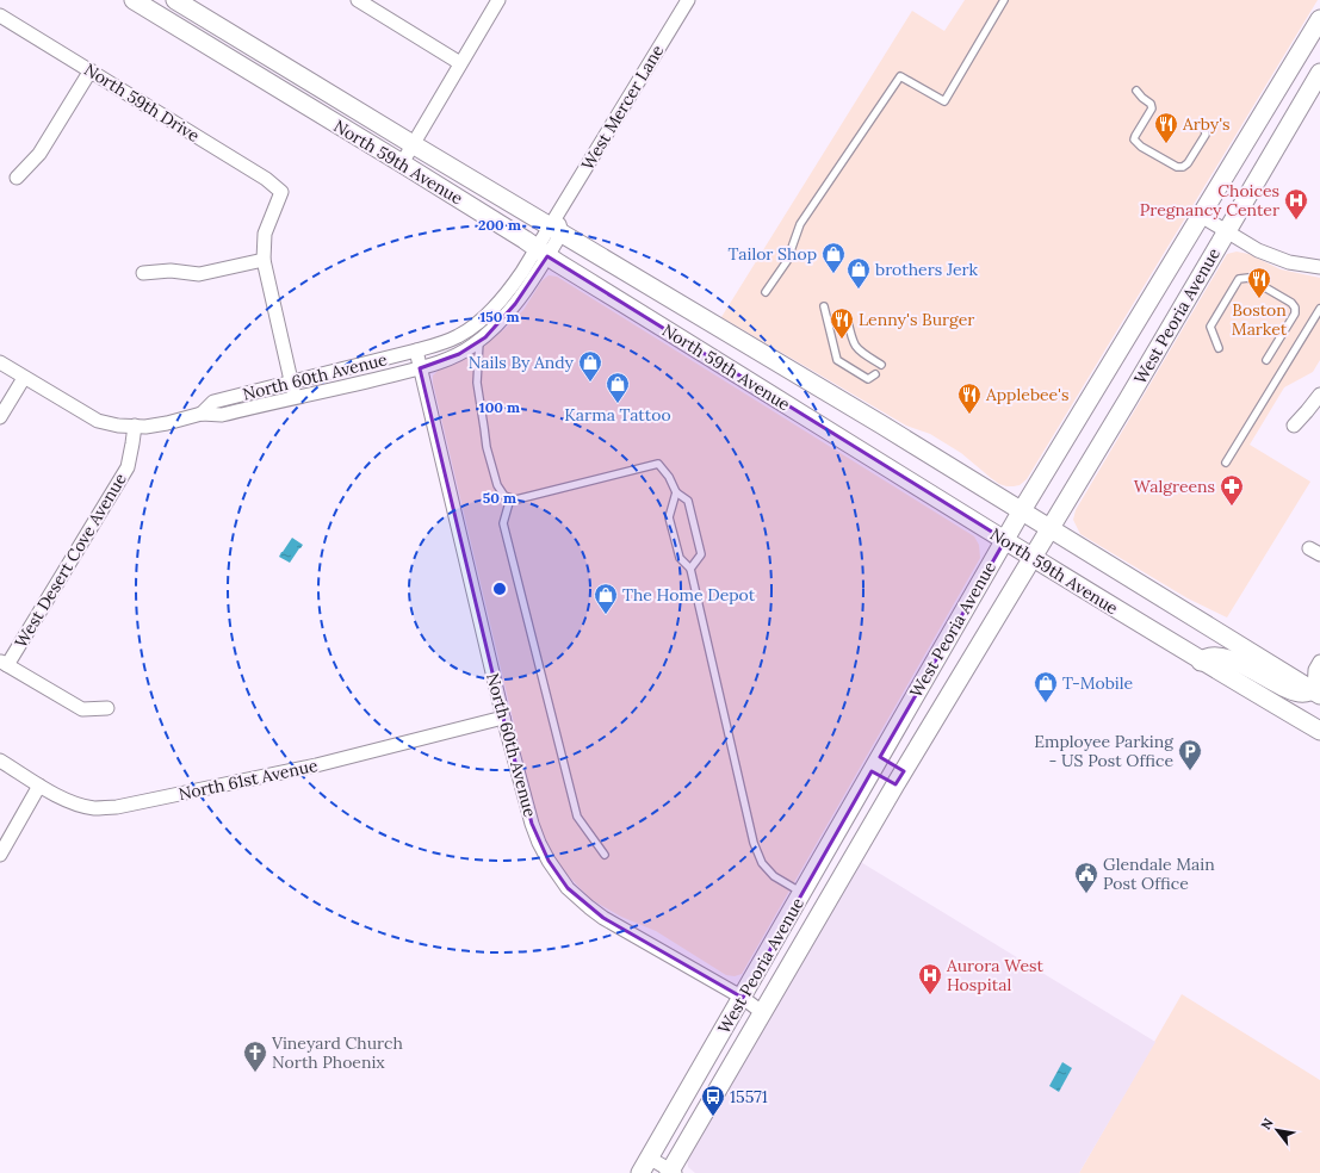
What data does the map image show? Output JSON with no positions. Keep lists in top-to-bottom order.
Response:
{
  "streets": {
    "main road": ["North 59th Avenue", "West Peoria Avenue"],
    "street": [
      "North 59th Drive",
      "West Mercer Lane",
      "North 60th Avenue",
      "West Desert Cove Avenue",
      "North 61st Avenue"
    ]
  },
  "crossings": [
    ["West Mercer Lane", "North 59th Avenue"],
    ["West Mercer Lane", "North 60th Avenue"],
    ["North 59th Avenue", "West Peoria Avenue"],
    ["West Peoria Avenue", "North 60th Avenue"],
    ["North 60th Avenue", "West Desert Cove Avenue"],
    ["North 60th Avenue", "North 61st Avenue"]
  ],
  "places": {
    "restaurant": [
      "Arby's",
      "Boston Market",
      "Lenny's Burger",
      "Applebee's"
    ],
    "hospital": ["Choices Pregnancy Center", "Aurora West Hospital"],
    "shop": [
      "Tailor Shop",
      "brothers Jerk",
      "Nails By Andy",
      "Karma Tattoo",
      "The Home Depot",
      "T-Mobile"
    ],
    "pharmacy": ["Walgreens"],
    "parking": ["Employee Parking - US Post Office"],
    "public building": ["Glendale Main Post Office"],
    "church": ["Vineyard Church North Phoenix"],
    "bus stop": ["15571"]
  },
  "north": "top left",
  "rings": [
    "200 m",
    "150 m",
    "100 m",
    "50 m"
  ]
}
